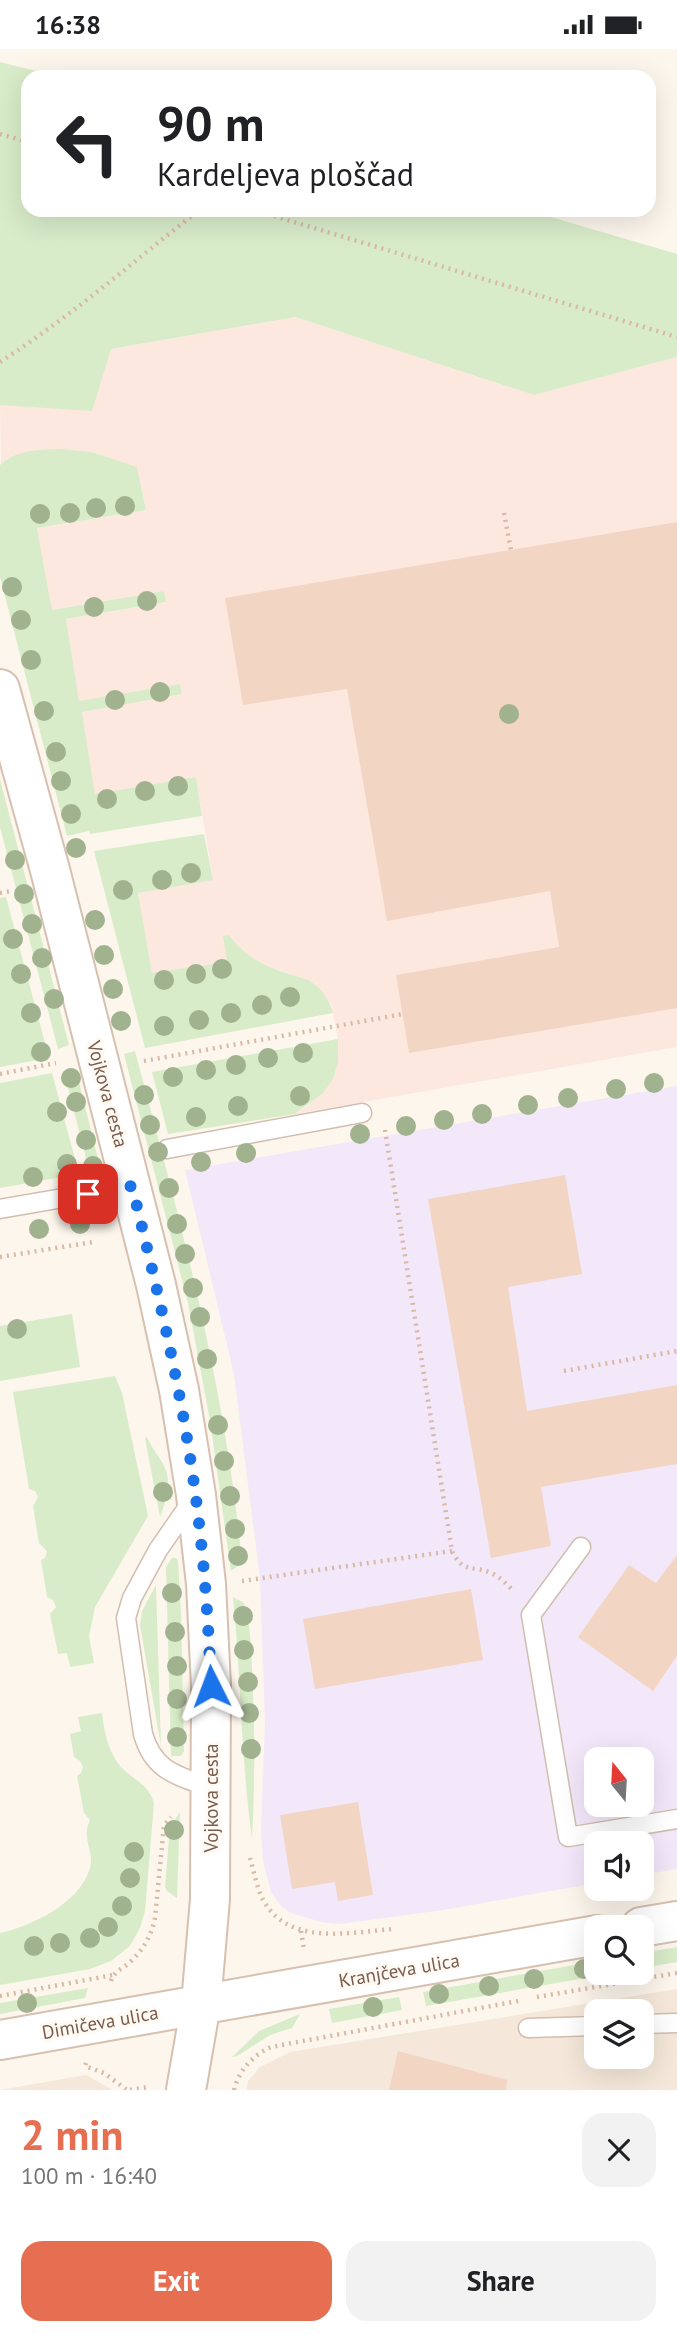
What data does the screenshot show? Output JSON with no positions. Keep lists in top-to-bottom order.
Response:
{
  "streets": {
    "street": ["Vojkova cesta", "Kranjčeva ulica", "Dimičeva ulica"]
  },
  "crossings": [
    ["Vojkova cesta", "Kranjčeva ulica"],
    ["Vojkova cesta", "Dimičeva ulica"],
    ["Kranjčeva ulica", "Dimičeva ulica"]
  ],
  "north": "top",
  "page": {
    "status": "16:38",
    "turn": ["90 m", "Kardeljeva ploščad"],
    "heading": ["2 min", "100 m · 16:40"],
    "buttons": ["Exit", "Share"]
  }
}
